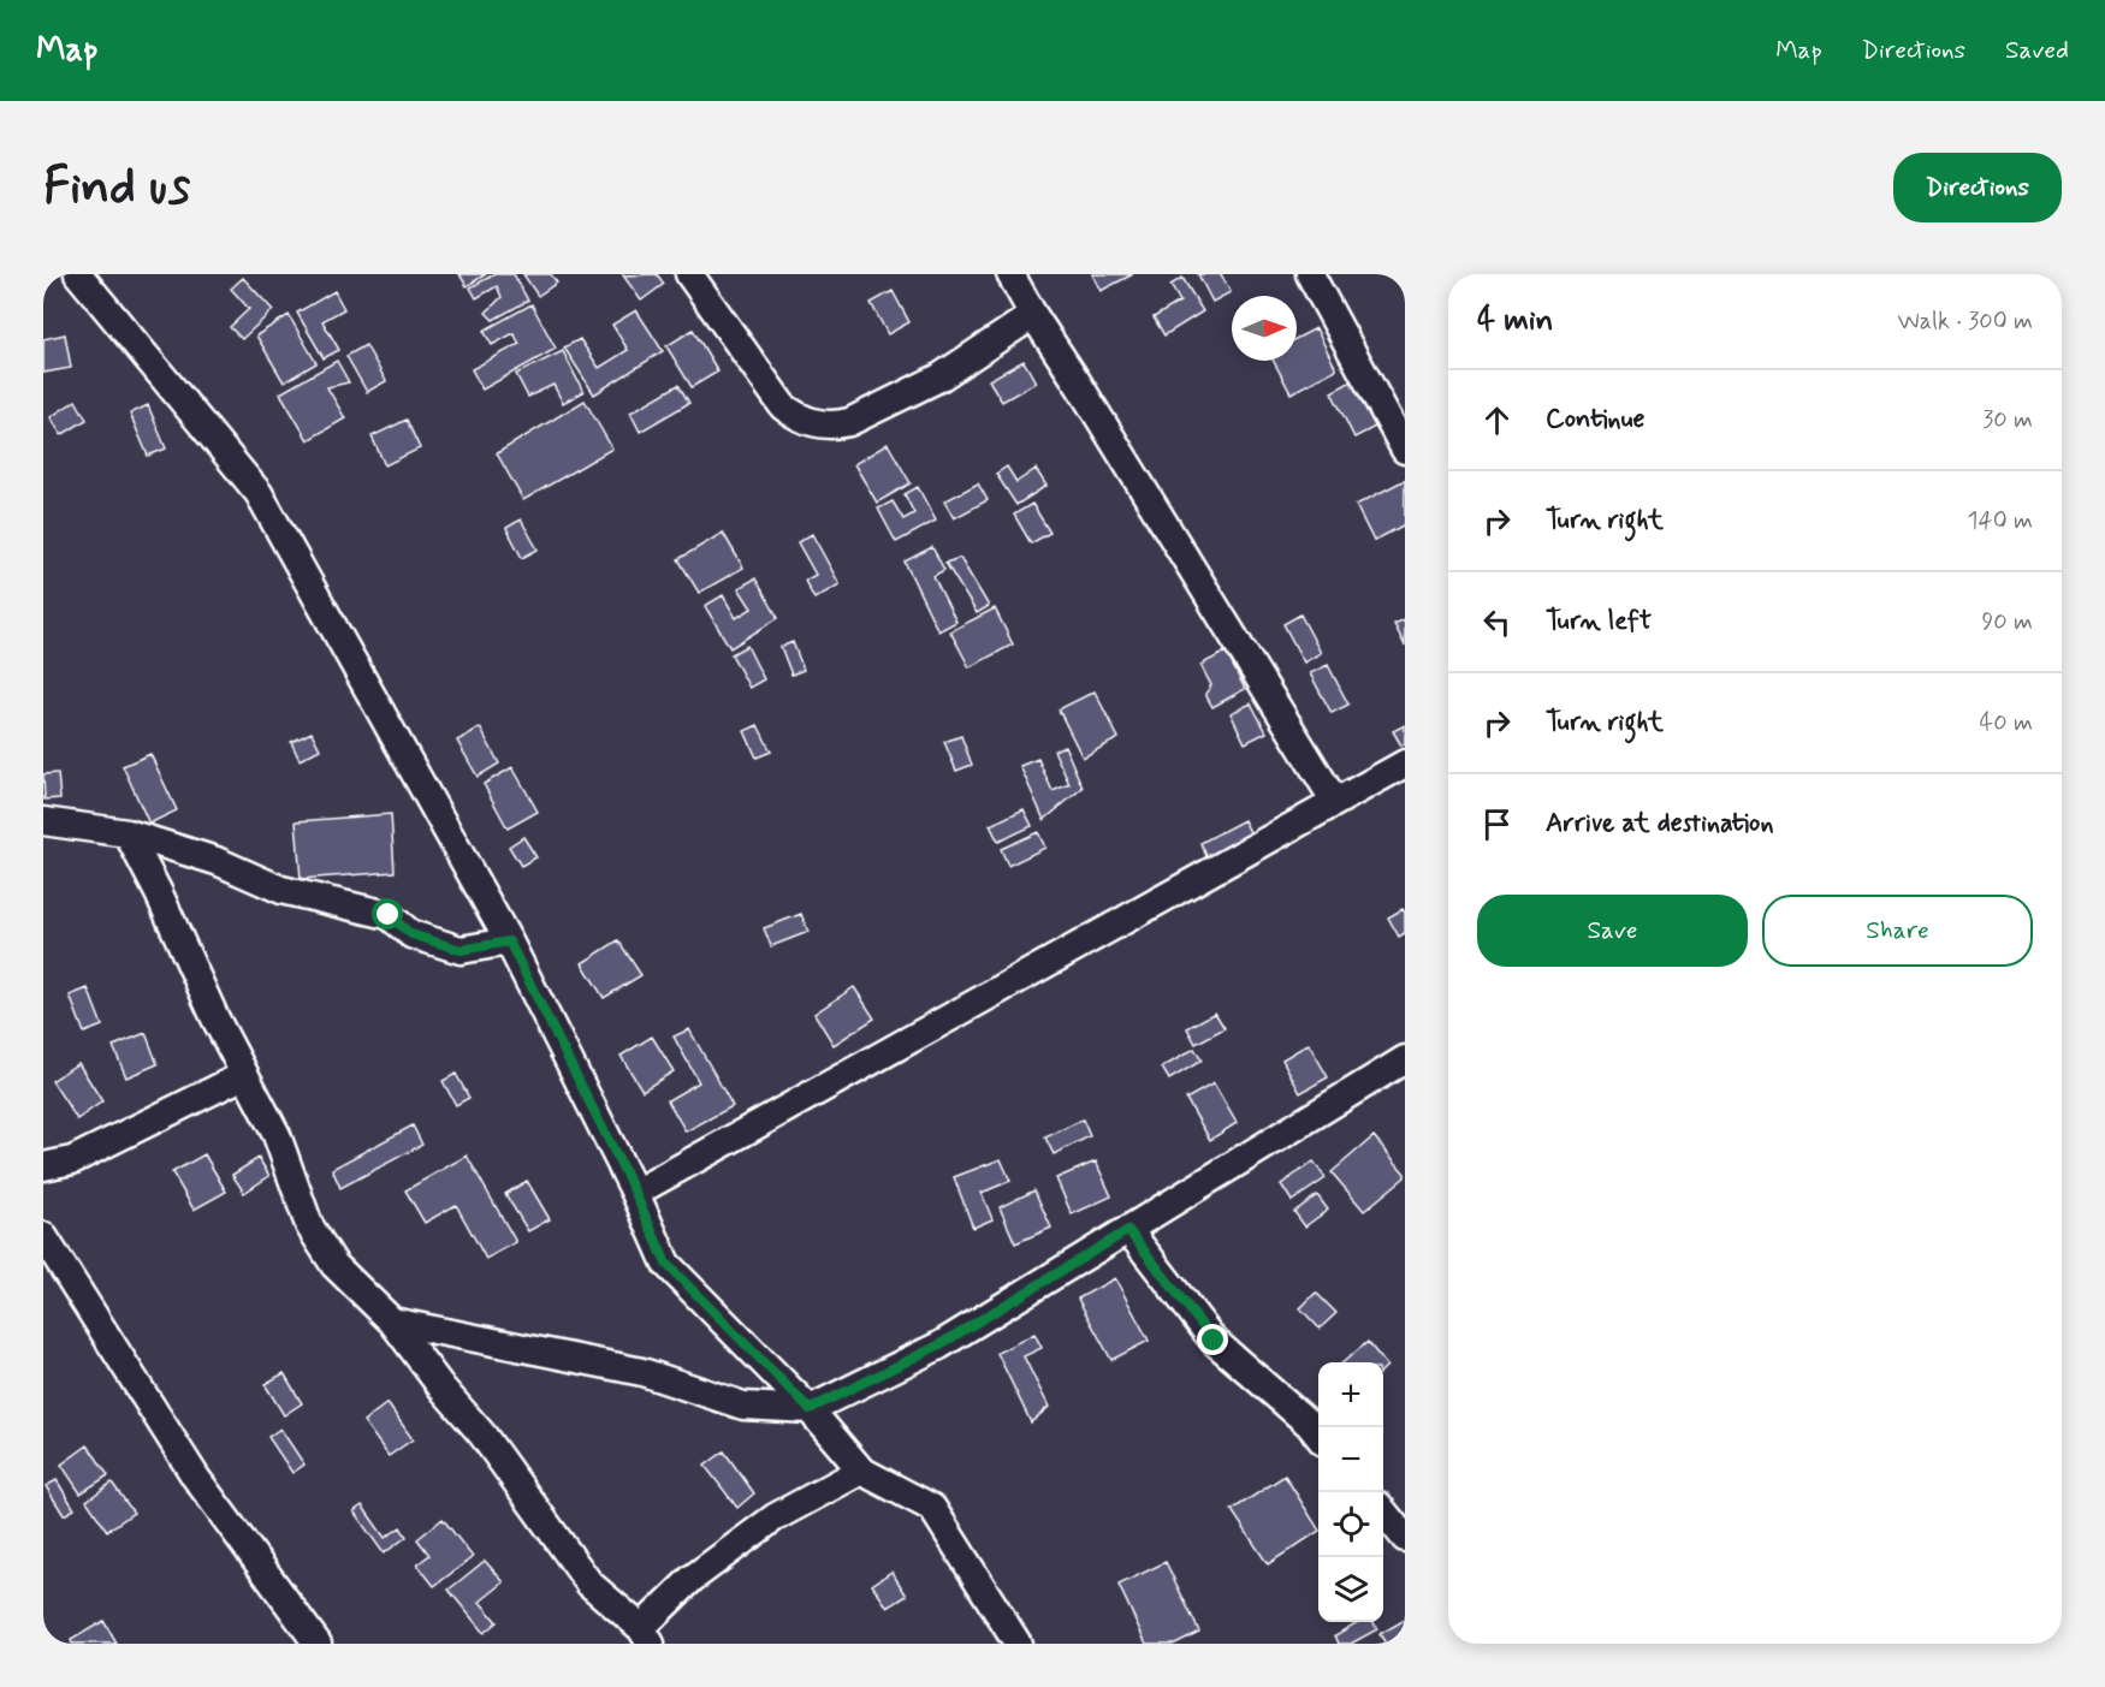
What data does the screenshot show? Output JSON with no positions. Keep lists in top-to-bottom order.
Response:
{
  "north": "right",
  "page": {
    "header": "Map",
    "nav": ["Map", "Directions", "Saved"],
    "buttons": [
      "Directions",
      ["Save", "Share"]
    ],
    "title": "Find us",
    "heading": ["4 min", "Walk · 300 m"],
    "list": [
      ["Continue", "30 m"],
      ["Turn right", "140 m"],
      ["Turn left", "90 m"],
      ["Turn right", "40 m"],
      "Arrive at destination"
    ],
    "map_buttons": ["+", "−"]
  }
}
